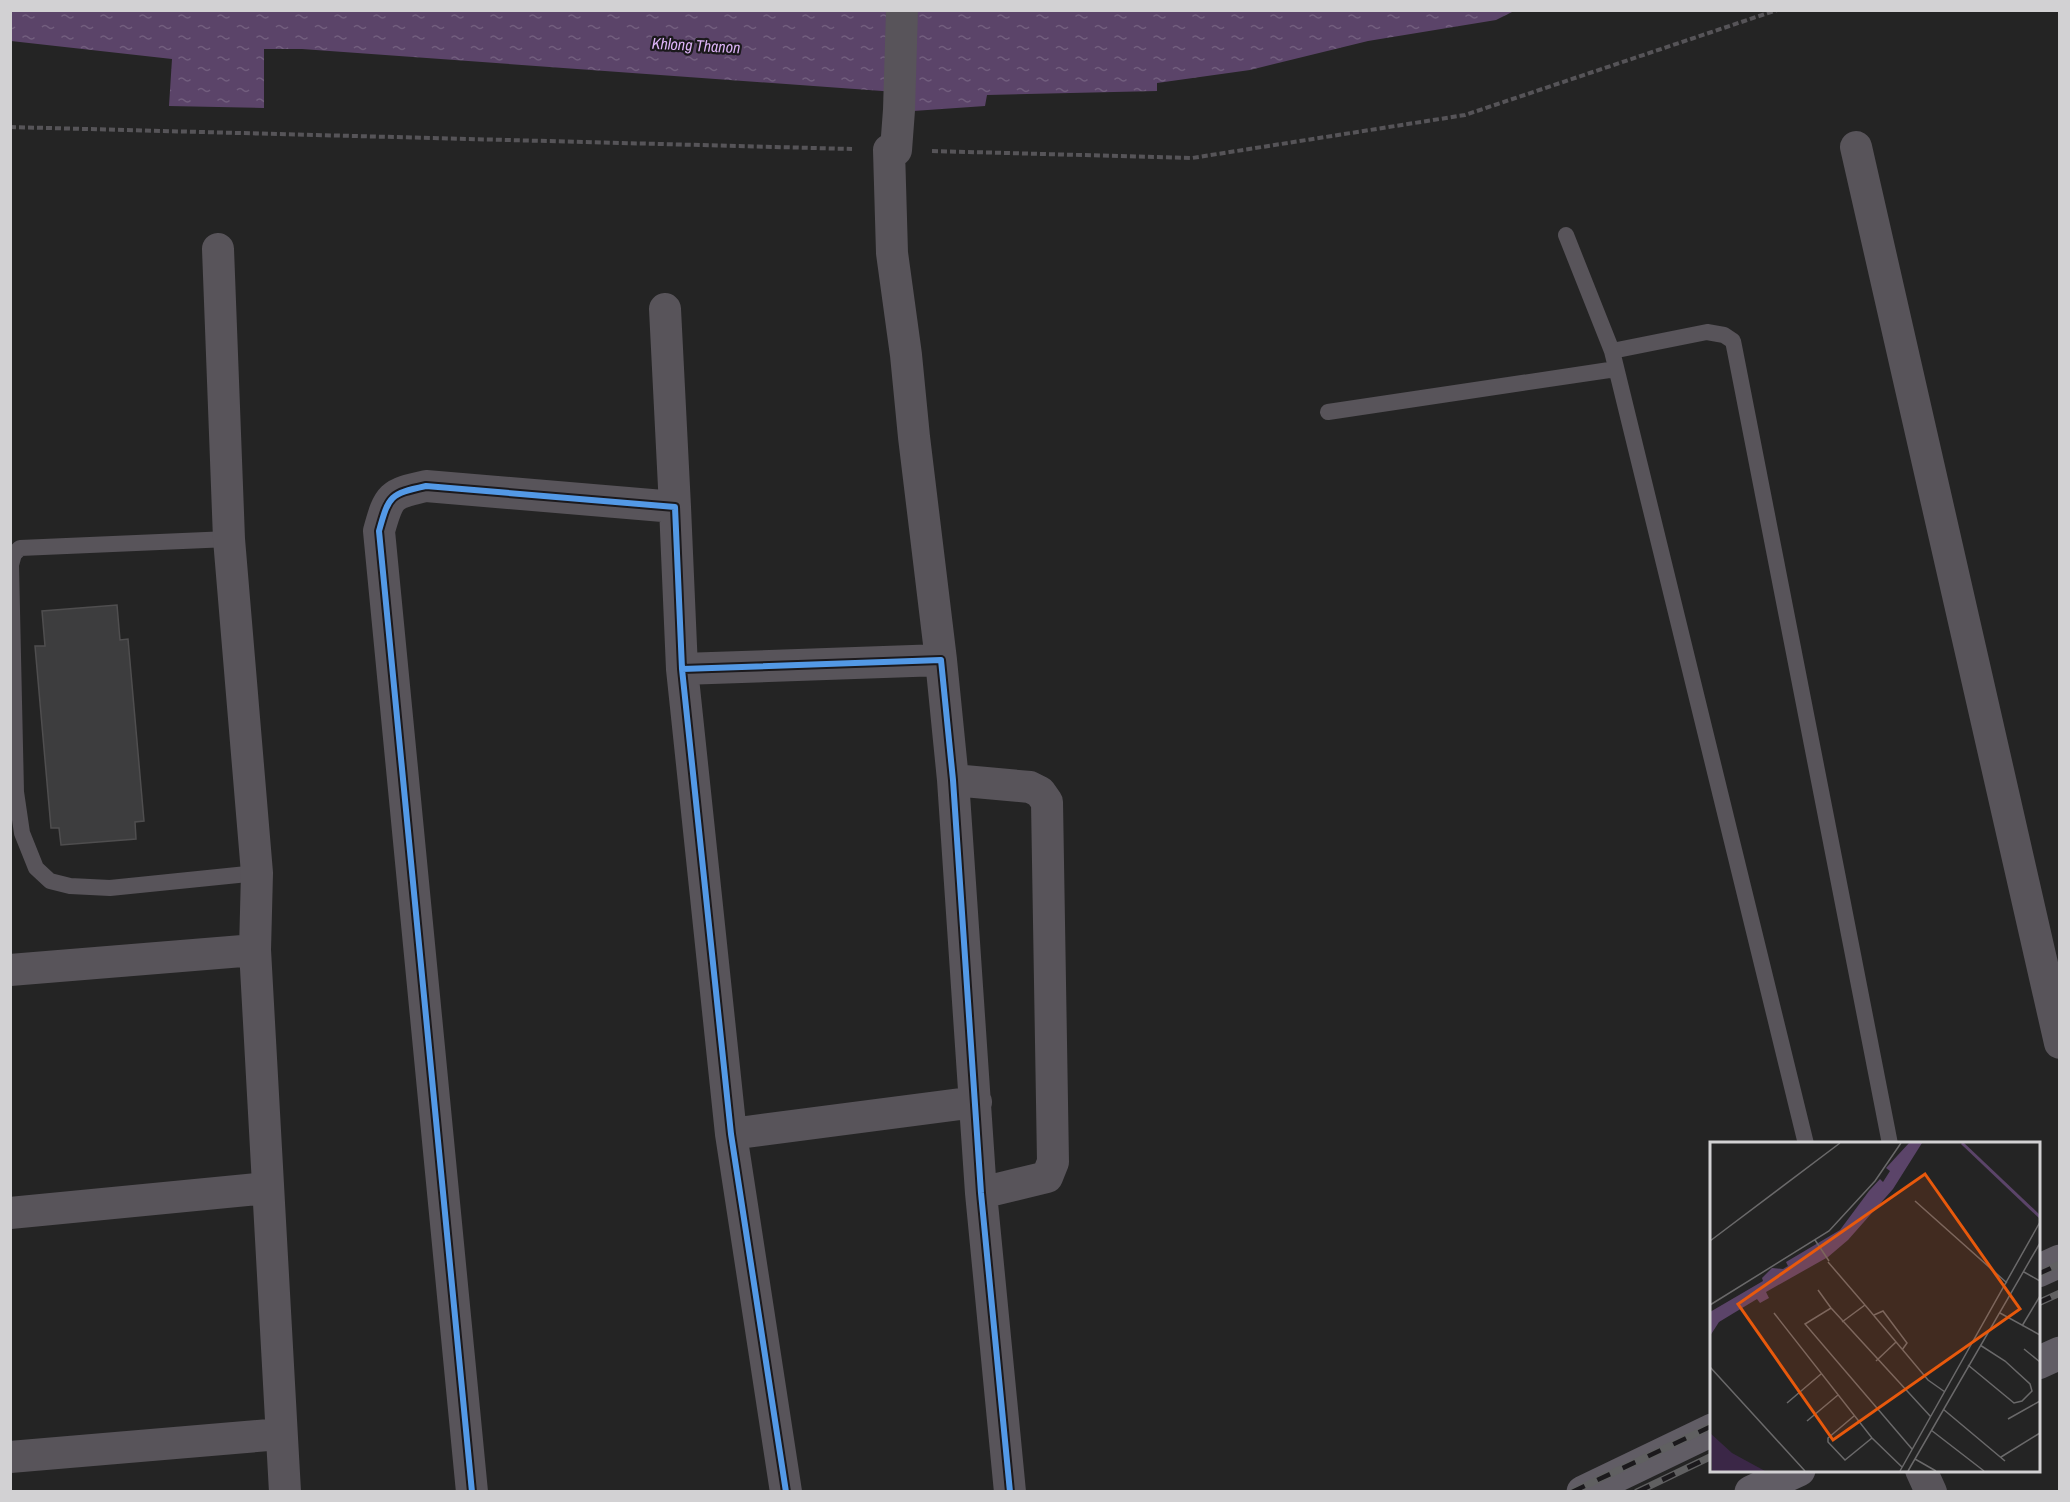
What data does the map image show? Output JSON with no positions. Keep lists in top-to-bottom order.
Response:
{
  "water": ["Khlong Thanon"]
}
